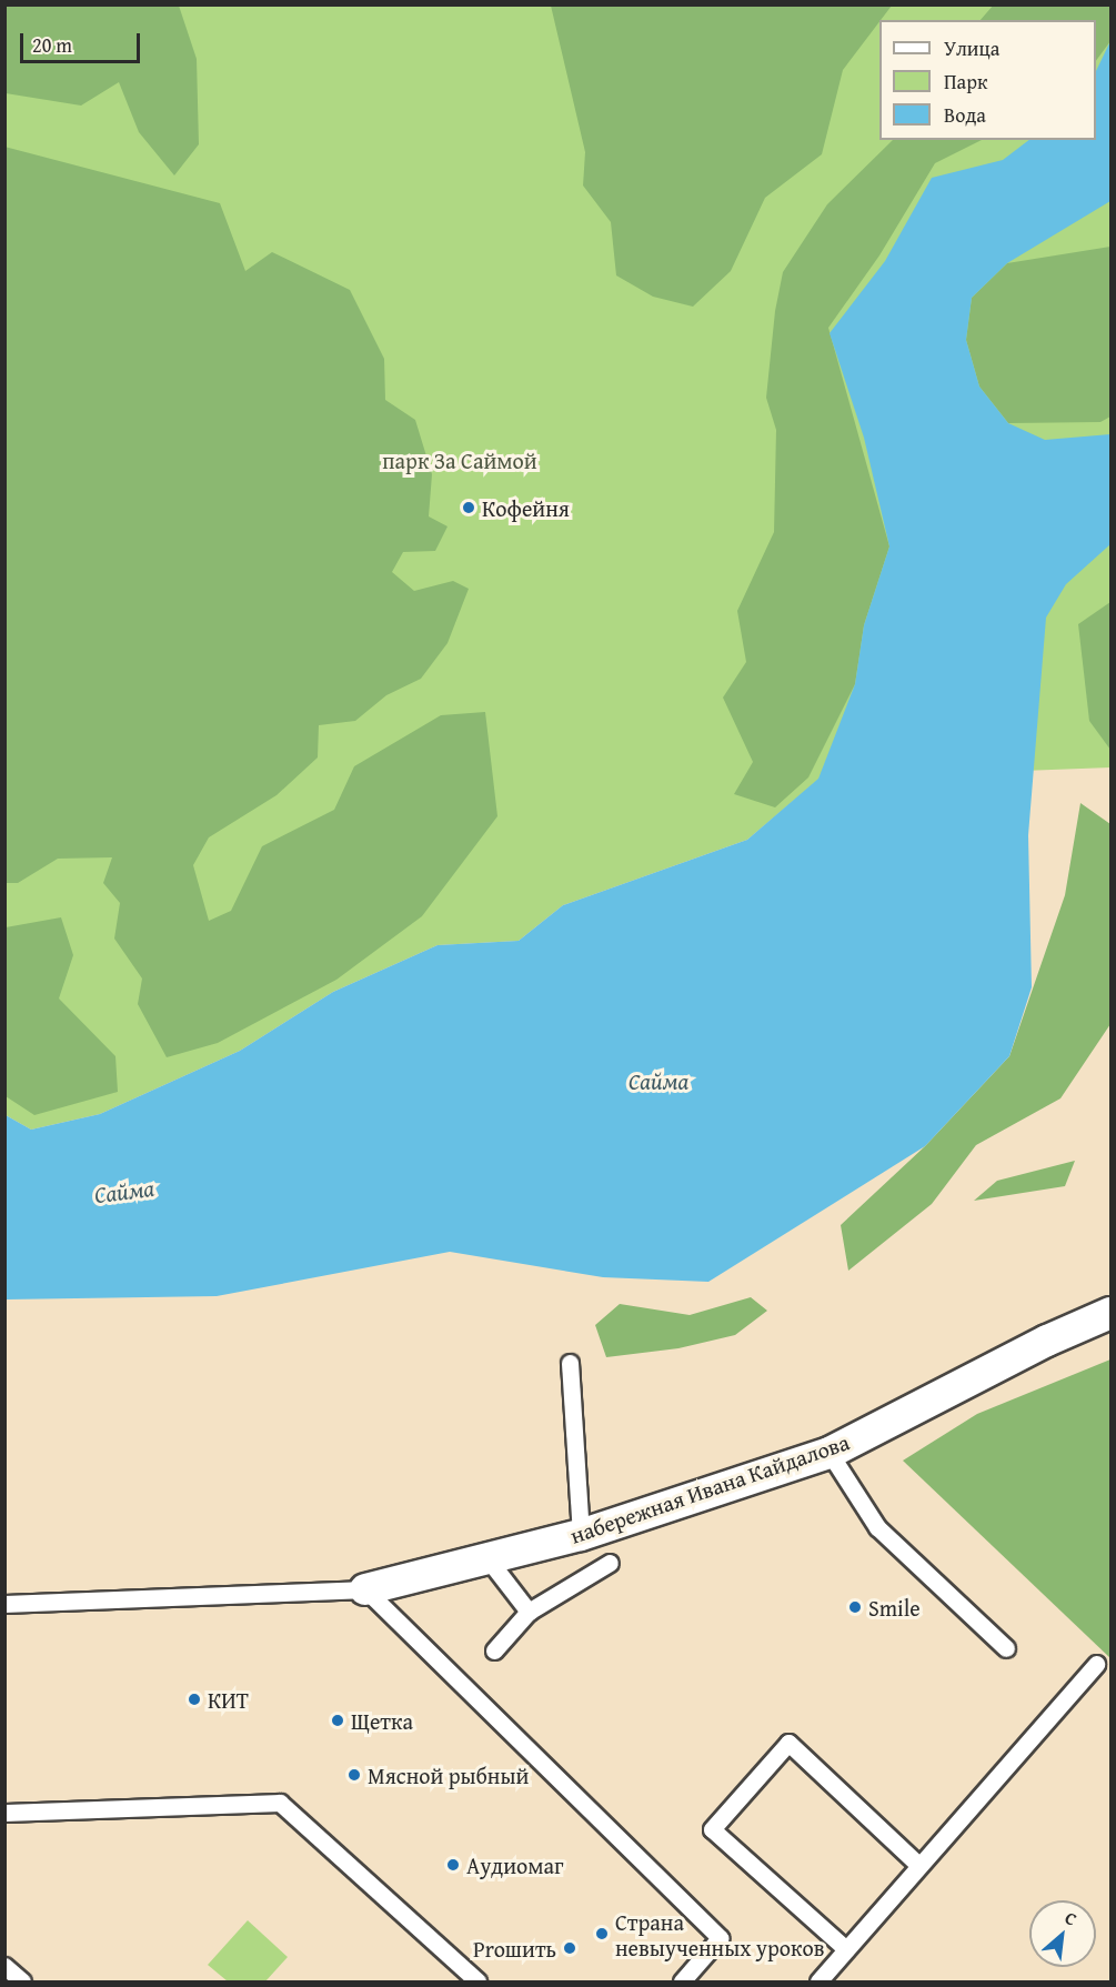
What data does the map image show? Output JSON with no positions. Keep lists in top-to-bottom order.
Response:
{
  "streets": {
    "street": ["набережная Ивана Кайдалова"]
  },
  "water": ["Сайма"],
  "parks": ["парк За Саймой"],
  "places": [
    "Кофейня",
    "Smile",
    "КИТ",
    "Щетка",
    "Мясной рыбный",
    "Аудиомаг",
    "Страна невыученных уроков",
    "Proшить"
  ],
  "legend": ["Улица", "Парк", "Вода"],
  "scale_bar": "20 m",
  "north": "top right"
}
